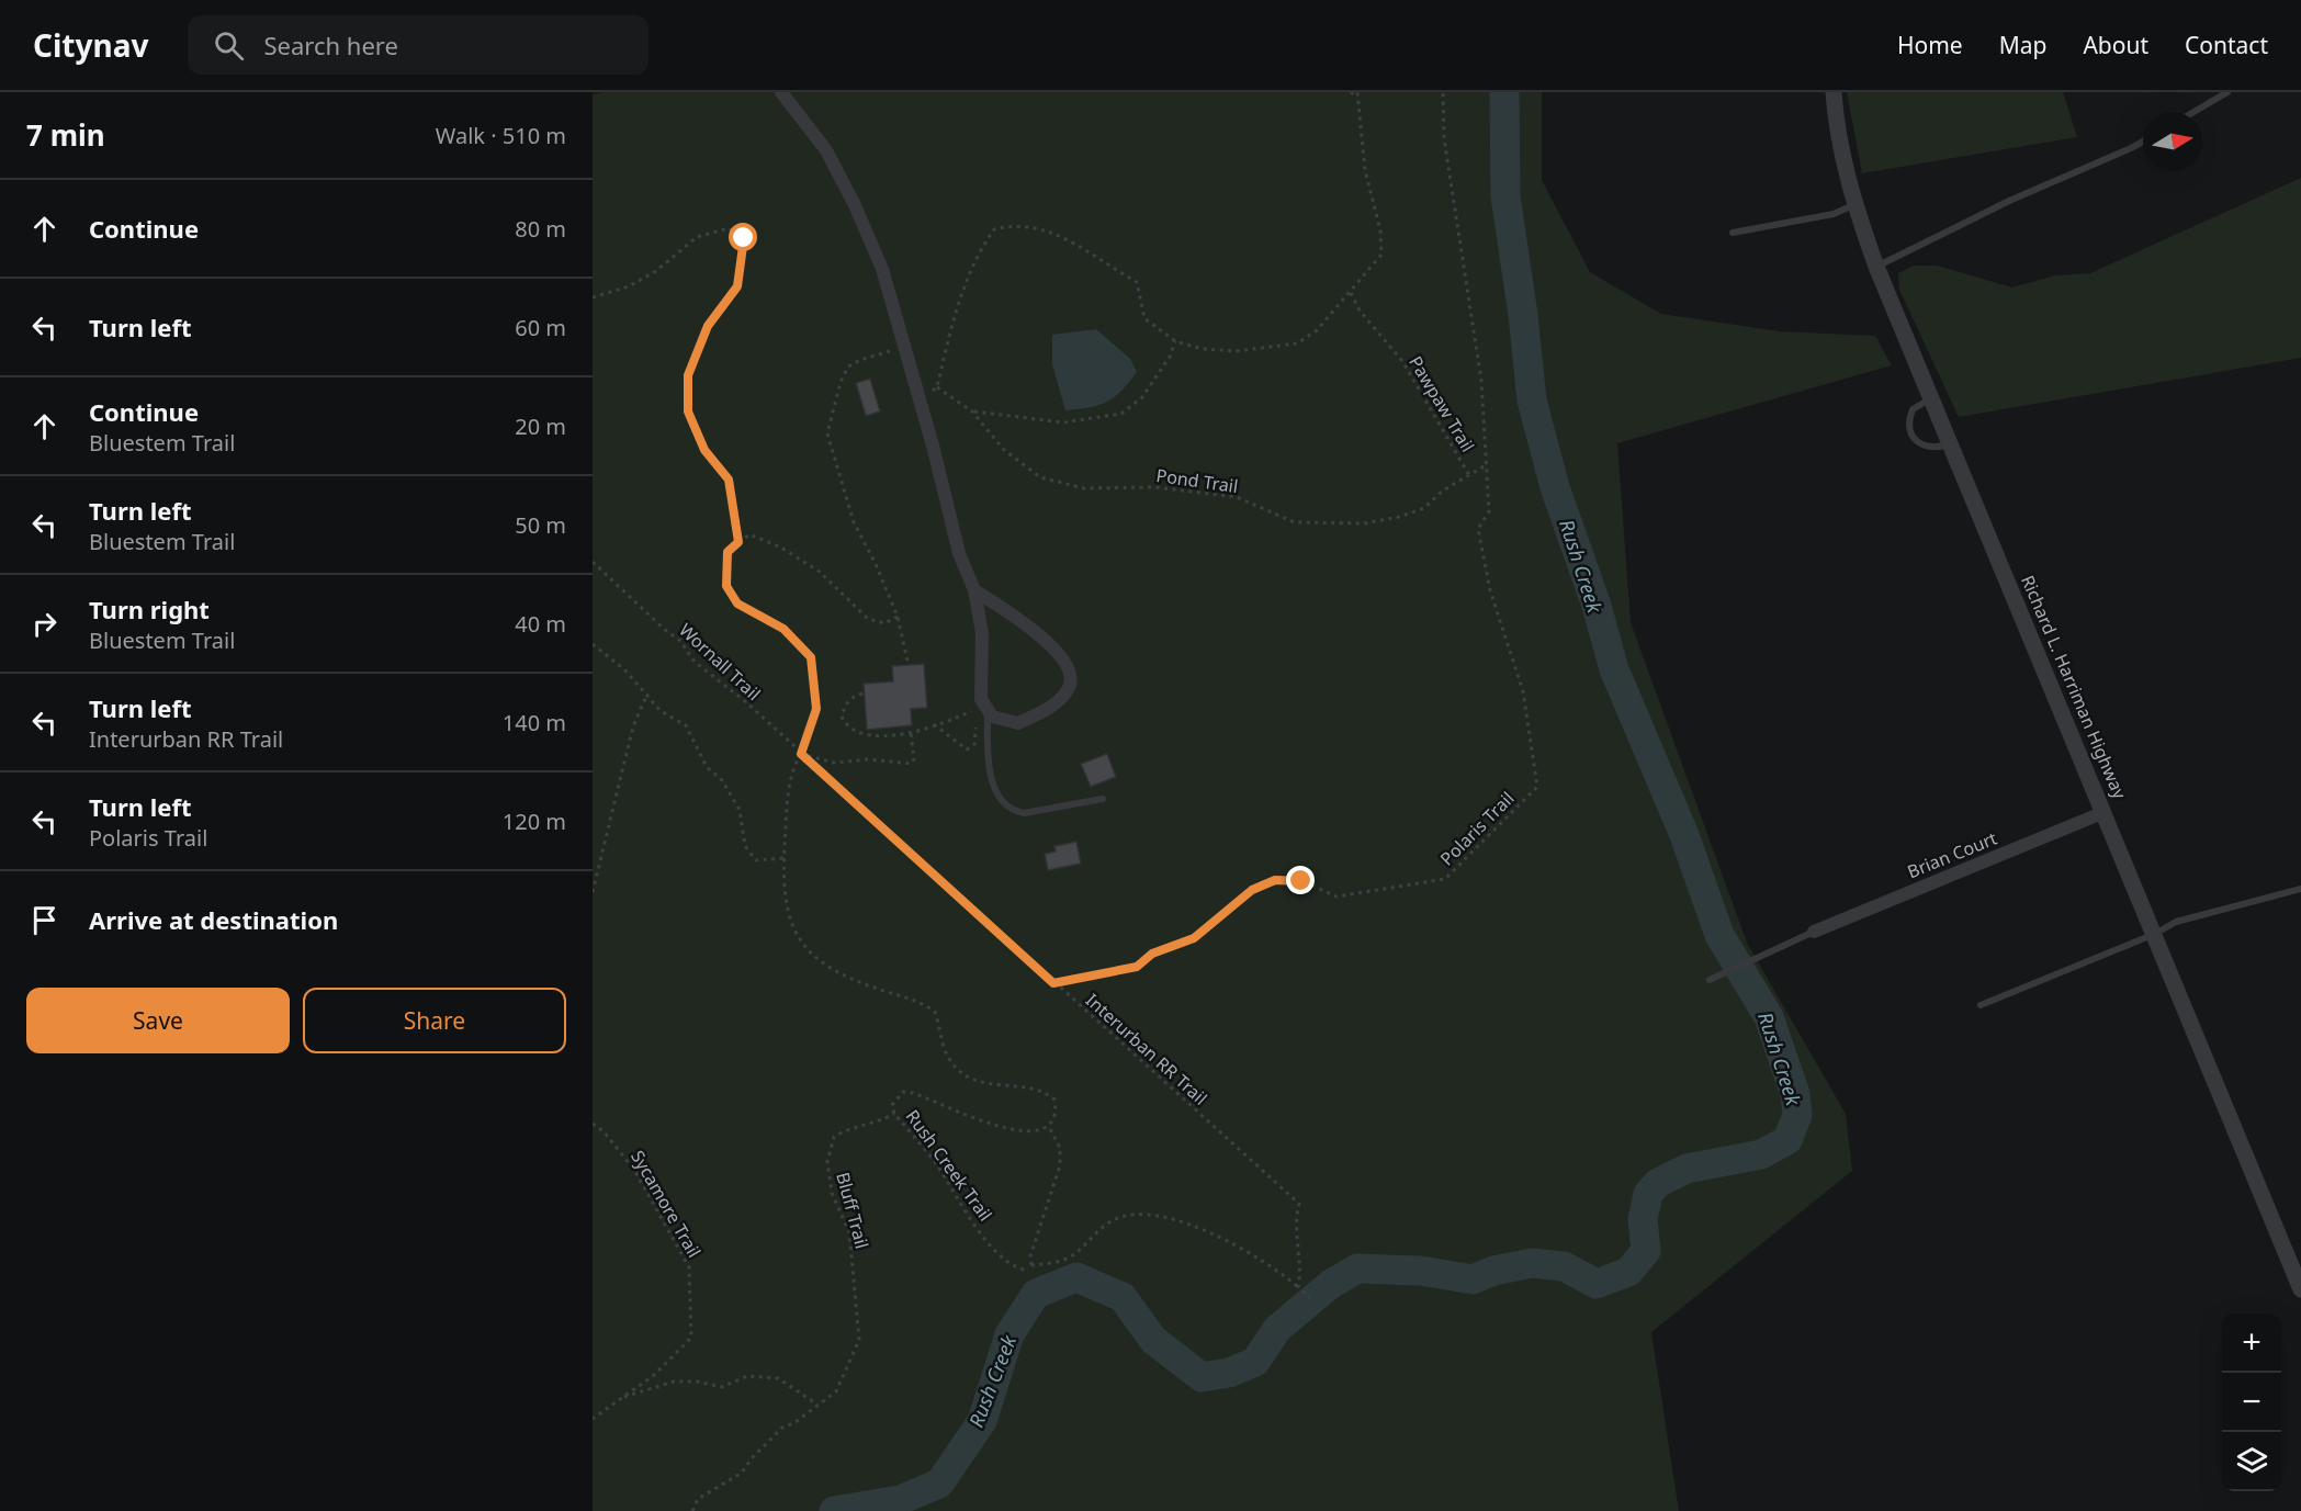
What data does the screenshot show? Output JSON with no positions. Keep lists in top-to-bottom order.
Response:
{
  "streets": {
    "street": ["Richard L. Harriman Highway", "Brian Court"],
    "path": [
      "Pawpaw Trail",
      "Pond Trail",
      "Wornall Trail",
      "Polaris Trail",
      "Interurban RR Trail",
      "Rush Creek Trail",
      "Sycamore Trail",
      "Bluff Trail"
    ]
  },
  "crossings": [
    ["Pawpaw Trail", "Pond Trail"],
    ["Pawpaw Trail", "Polaris Trail"],
    ["Wornall Trail", "Interurban RR Trail"],
    ["Richard L. Harriman Highway", "Brian Court"],
    ["Polaris Trail", "Interurban RR Trail"],
    ["Rush Creek Trail", "Bluff Trail"]
  ],
  "water": ["Rush Creek"],
  "north": "right",
  "page": {
    "header": "Citynav",
    "search": "Search here",
    "nav": [
      "Home",
      "Map",
      "About",
      "Contact"
    ],
    "heading": ["7 min", "Walk · 510 m"],
    "list": [
      ["Continue", "80 m"],
      ["Turn left", "60 m"],
      ["Continue", "Bluestem Trail", "20 m"],
      ["Turn left", "Bluestem Trail", "50 m"],
      ["Turn right", "Bluestem Trail", "40 m"],
      ["Turn left", "Interurban RR Trail", "140 m"],
      ["Turn left", "Polaris Trail", "120 m"],
      "Arrive at destination"
    ],
    "buttons": ["Save", "Share"],
    "map_buttons": ["+", "−"]
  }
}
